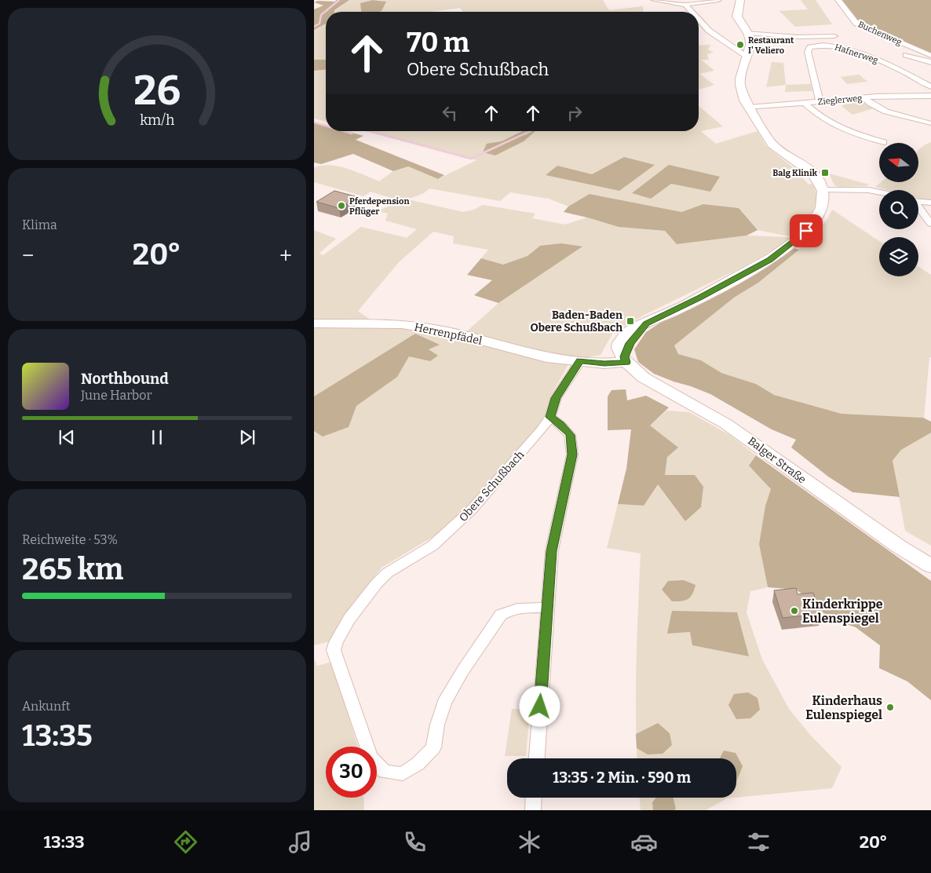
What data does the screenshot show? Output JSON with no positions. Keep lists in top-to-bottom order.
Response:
{
  "streets": {
    "street": [
      "Buchenweg",
      "Hafnerweg",
      "Zieglerweg",
      "Herrenpfädel",
      "Balger Straße",
      "Obere Schußbach"
    ]
  },
  "crossings": [
    ["Hafnerweg", "Zieglerweg"],
    ["Herrenpfädel", "Balger Straße"],
    ["Herrenpfädel", "Obere Schußbach"]
  ],
  "places": {
    "other": [
      "Restaurant I' Veliero",
      "Pferdepension Pflüger",
      "Kinderkrippe Eulenspiegel",
      "Kinderhaus Eulenspiegel"
    ],
    "transit": ["Balg Klinik", "Baden-Baden Obere Schußbach"]
  },
  "north": "left",
  "page": {
    "turn": ["70 m", "Obere Schußbach"],
    "tile": [
      "Klima",
      ["Reichweite · 53%", "265 km"],
      ["Ankunft", "13:35"]
    ],
    "heat": ["−", "20°", "+"],
    "song": ["Northbound", "June Harbor"],
    "limit": "30",
    "trip": "13:35 · 2 Min. · 590 m",
    "tabs": ["13:33", "20°"],
    "gauge": ["26", "km/h"]
  }
}
